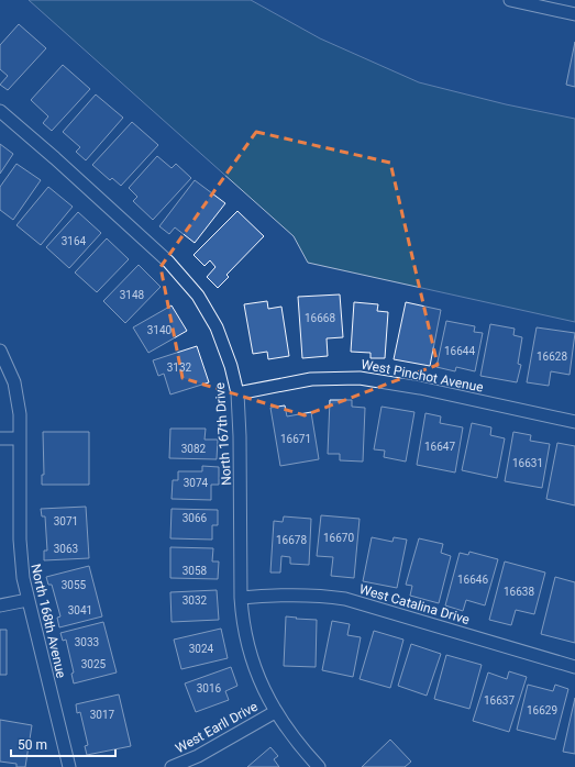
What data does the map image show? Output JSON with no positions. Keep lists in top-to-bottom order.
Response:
{
  "streets": {
    "street": [
      "West Pinchot Avenue",
      "North 167th Drive",
      "West Catalina Drive",
      "North 168th Avenue",
      "West Earll Drive"
    ]
  },
  "crossings": [
    ["West Pinchot Avenue", "North 167th Drive"],
    ["North 167th Drive", "West Catalina Drive"],
    ["North 167th Drive", "West Earll Drive"]
  ],
  "house_numbers": [
    "3164",
    "3148",
    "16668",
    "3140",
    "16644",
    "16628",
    "3132",
    "16671",
    "16647",
    "3082",
    "16631",
    "3074",
    "3066",
    "3071",
    "16670",
    "16678",
    "3063",
    "3058",
    "16646",
    "3055",
    "16638",
    "3032",
    "3041",
    "3033",
    "3024",
    "3025",
    "3016",
    "16637",
    "16629",
    "3017"
  ],
  "scale_bar": "50 m"
}
